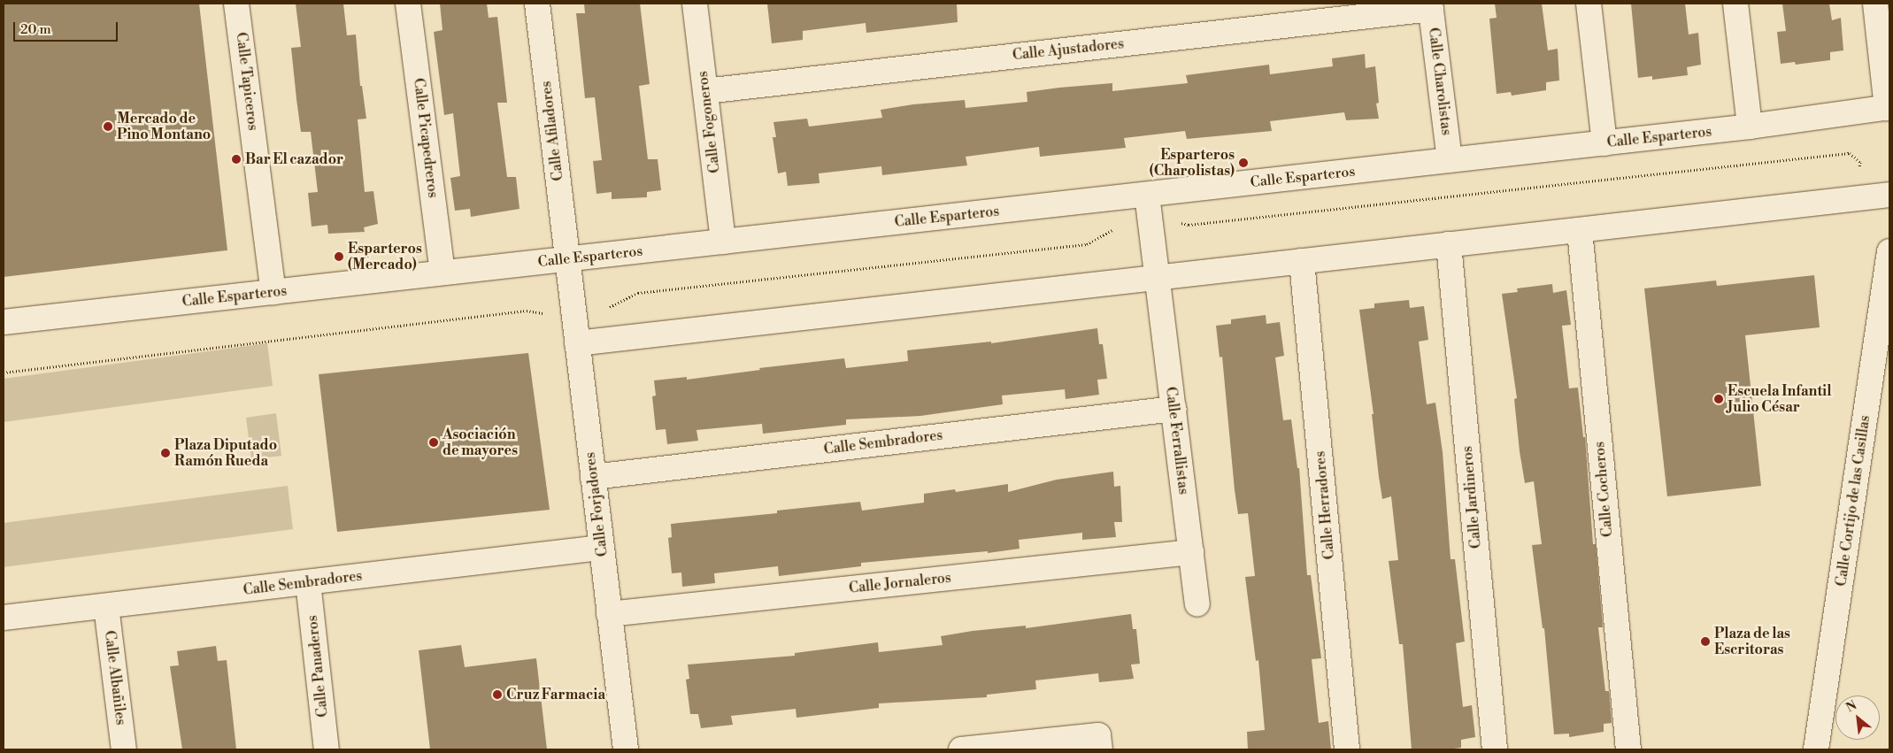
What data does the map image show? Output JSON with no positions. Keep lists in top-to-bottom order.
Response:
{
  "streets": {
    "street": [
      "Calle Ajustadores",
      "Calle Tapiceros",
      "Calle Charolistas",
      "Calle Fogoneros",
      "Calle Afiladores",
      "Calle Esparteros",
      "Calle Picapedreros",
      "Calle Ferrallistas",
      "Calle Sembradores",
      "Calle Cocheros",
      "Calle Jardineros",
      "Calle Cortijo de las Casillas",
      "Calle Forjadores",
      "Calle Herradores",
      "Calle Jornaleros",
      "Calle Panaderos",
      "Calle Albañiles"
    ]
  },
  "crossings": [
    ["Calle Ajustadores", "Calle Charolistas"],
    ["Calle Ajustadores", "Calle Fogoneros"],
    ["Calle Tapiceros", "Calle Esparteros"],
    ["Calle Charolistas", "Calle Esparteros"],
    ["Calle Fogoneros", "Calle Esparteros"],
    ["Calle Afiladores", "Calle Esparteros"],
    ["Calle Afiladores", "Calle Forjadores"],
    ["Calle Esparteros", "Calle Picapedreros"],
    ["Calle Esparteros", "Calle Ferrallistas"],
    ["Calle Esparteros", "Calle Forjadores"],
    ["Calle Ferrallistas", "Calle Sembradores"],
    ["Calle Ferrallistas", "Calle Jornaleros"],
    ["Calle Sembradores", "Calle Forjadores"],
    ["Calle Sembradores", "Calle Panaderos"],
    ["Calle Sembradores", "Calle Albañiles"],
    ["Calle Forjadores", "Calle Jornaleros"]
  ],
  "places": [
    "Mercado de Pino Montano",
    "Bar El cazador",
    "Esparteros (Charolistas)",
    "Esparteros (Mercado)",
    "Escuela Infantil Julio César",
    "Asociación de mayores",
    "Plaza Diputado Ramón Rueda",
    "Plaza de las Escritoras",
    "Cruz Farmacia"
  ],
  "scale_bar": "20 m",
  "north": "top left"
}
